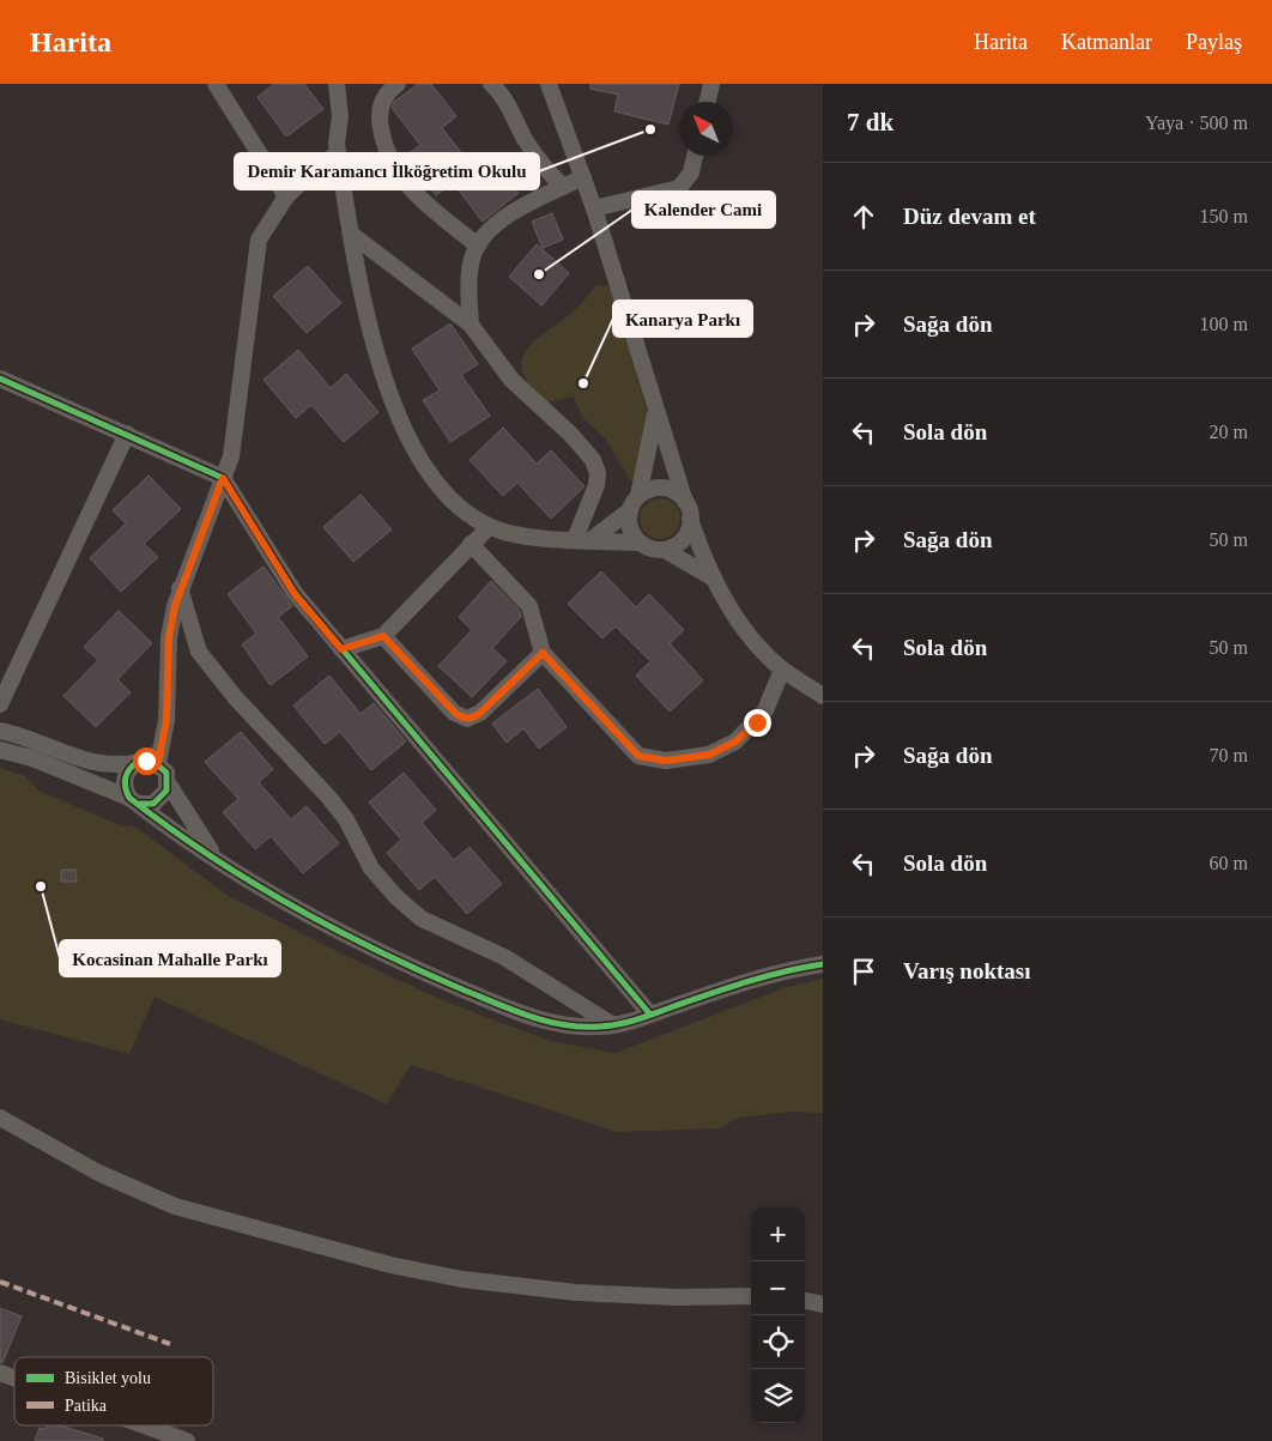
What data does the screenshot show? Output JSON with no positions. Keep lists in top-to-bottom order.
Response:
{
  "places": [
    "Demir Karamancı İlköğretim Okulu",
    "Kalender Cami",
    "Kanarya Parkı",
    "Kocasinan Mahalle Parkı"
  ],
  "legend": ["Bisiklet yolu", "Patika"],
  "north": "top left",
  "page": {
    "header": "Harita",
    "nav": ["Harita", "Katmanlar", "Paylaş"],
    "heading": ["7 dk", "Yaya · 500 m"],
    "list": [
      ["Düz devam et", "150 m"],
      ["Sağa dön", "100 m"],
      ["Sola dön", "20 m"],
      ["Sağa dön", "50 m"],
      ["Sola dön", "50 m"],
      ["Sağa dön", "70 m"],
      ["Sola dön", "60 m"],
      "Varış noktası"
    ],
    "map_buttons": ["+", "−"]
  }
}
